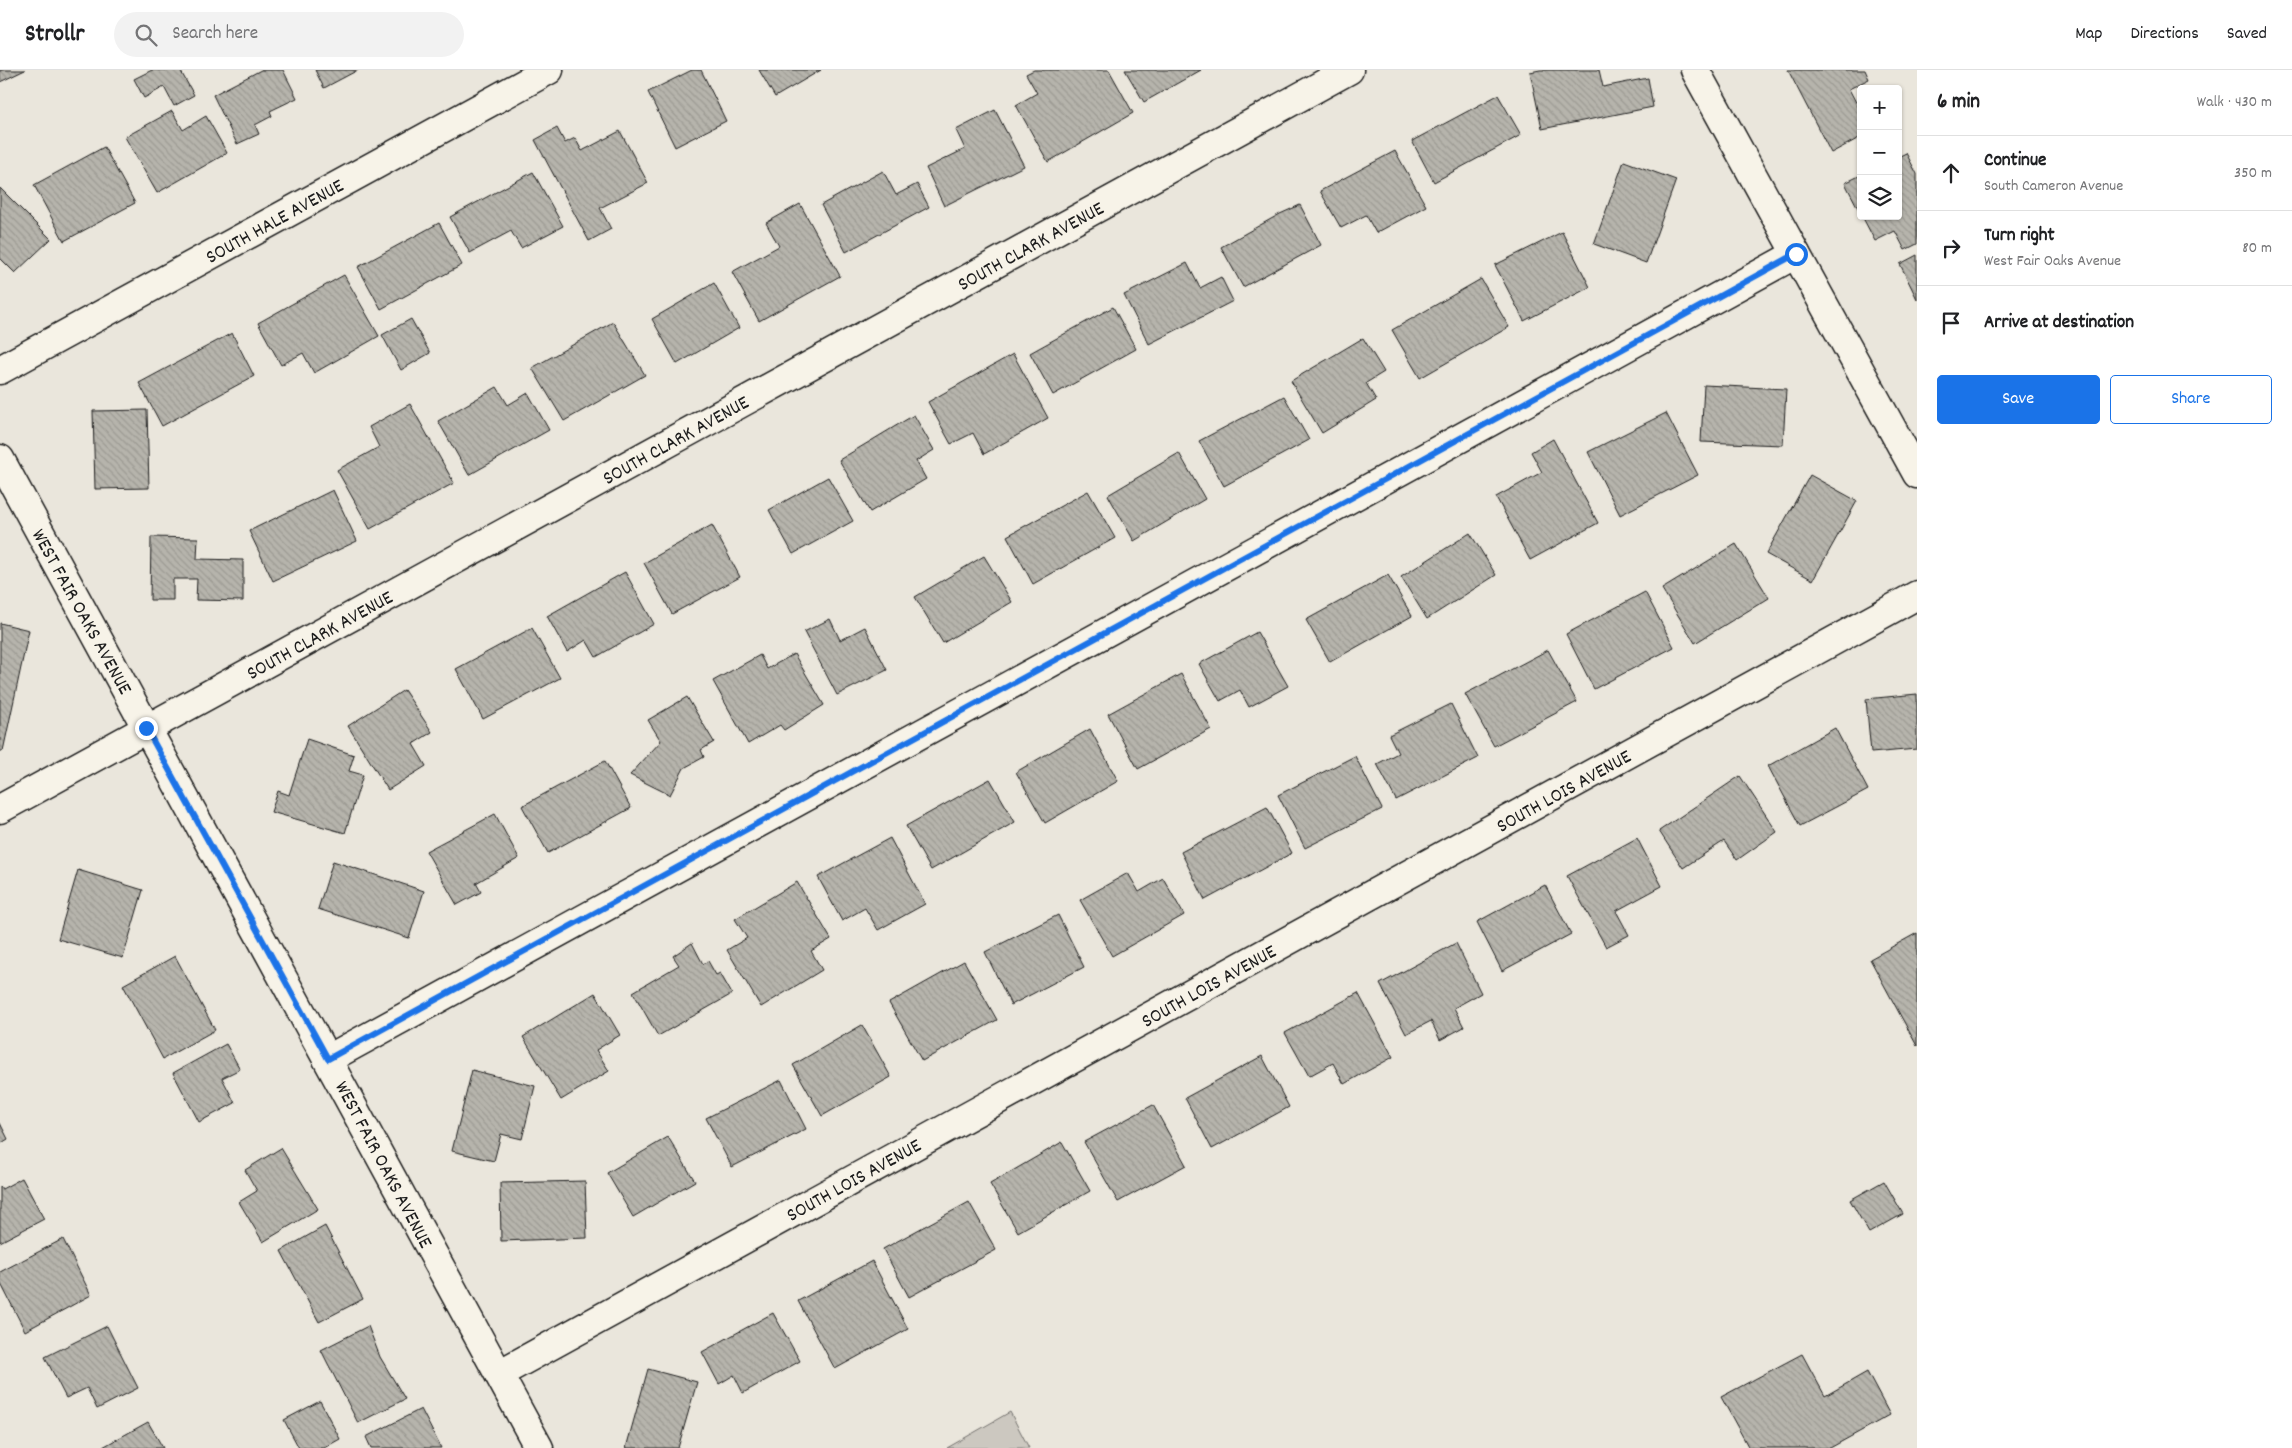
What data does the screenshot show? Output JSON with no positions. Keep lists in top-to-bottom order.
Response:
{
  "streets": {
    "street": [
      "SOUTH HALE AVENUE",
      "SOUTH CLARK AVENUE",
      "WEST FAIR OAKS AVENUE",
      "SOUTH LOIS AVENUE"
    ]
  },
  "crossings": [
    ["SOUTH CLARK AVENUE", "WEST FAIR OAKS AVENUE"],
    ["WEST FAIR OAKS AVENUE", "SOUTH LOIS AVENUE"]
  ],
  "page": {
    "header": "Strollr",
    "search": "Search here",
    "nav": ["Map", "Directions", "Saved"],
    "heading": ["6 min", "Walk · 430 m"],
    "map_buttons": ["+", "−"],
    "list": [
      ["Continue", "South Cameron Avenue", "350 m"],
      ["Turn right", "West Fair Oaks Avenue", "80 m"],
      "Arrive at destination"
    ],
    "buttons": ["Save", "Share"]
  }
}
